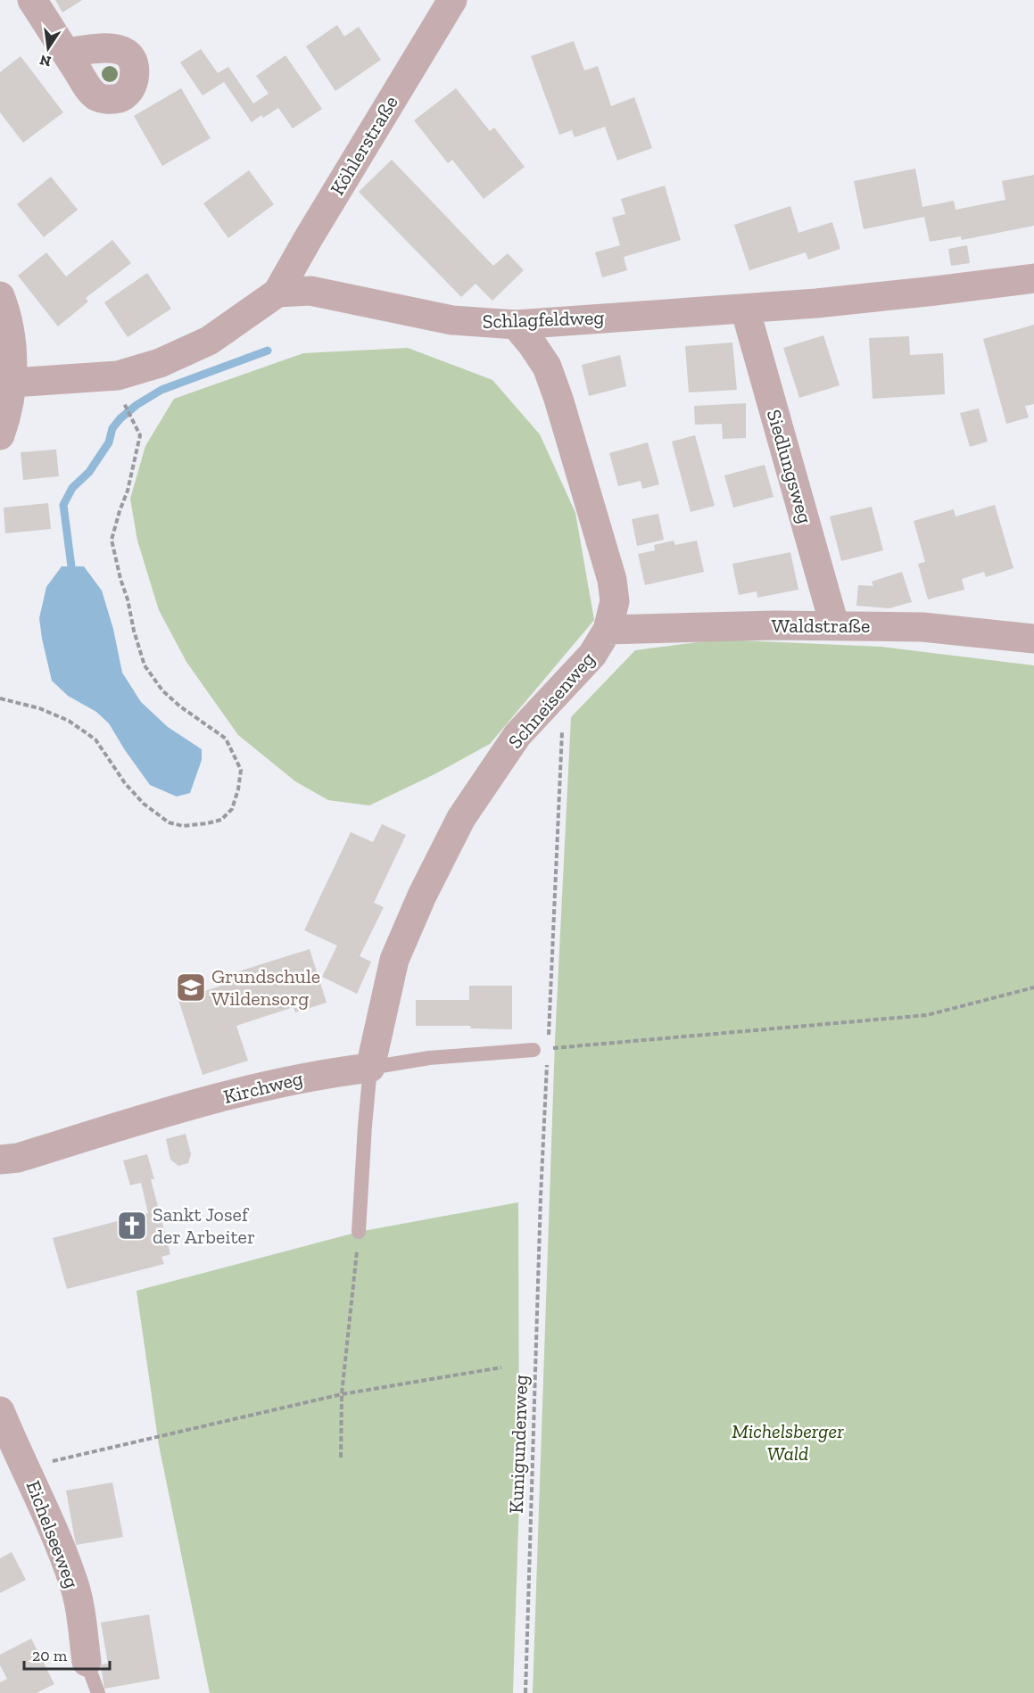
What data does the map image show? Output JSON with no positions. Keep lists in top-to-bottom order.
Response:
{
  "streets": {
    "street": [
      "Köhlerstraße",
      "Schlagfeldweg",
      "Siedlungsweg",
      "Waldstraße",
      "Schneisenweg",
      "Kirchweg",
      "Eichelseeweg"
    ],
    "path": ["Kunigundenweg"]
  },
  "crossings": [
    ["Köhlerstraße", "Schlagfeldweg"],
    ["Schlagfeldweg", "Siedlungsweg"],
    ["Schlagfeldweg", "Schneisenweg"],
    ["Siedlungsweg", "Waldstraße"],
    ["Waldstraße", "Schneisenweg"],
    ["Schneisenweg", "Kirchweg"],
    ["Schneisenweg", "Kunigundenweg"],
    ["Kirchweg", "Kunigundenweg"]
  ],
  "parks": ["Michelsberger Wald"],
  "places": {
    "school or university": ["Grundschule Wildensorg"],
    "church": ["Sankt Josef der Arbeiter"]
  },
  "scale_bar": "20 m",
  "north": "bottom"
}
